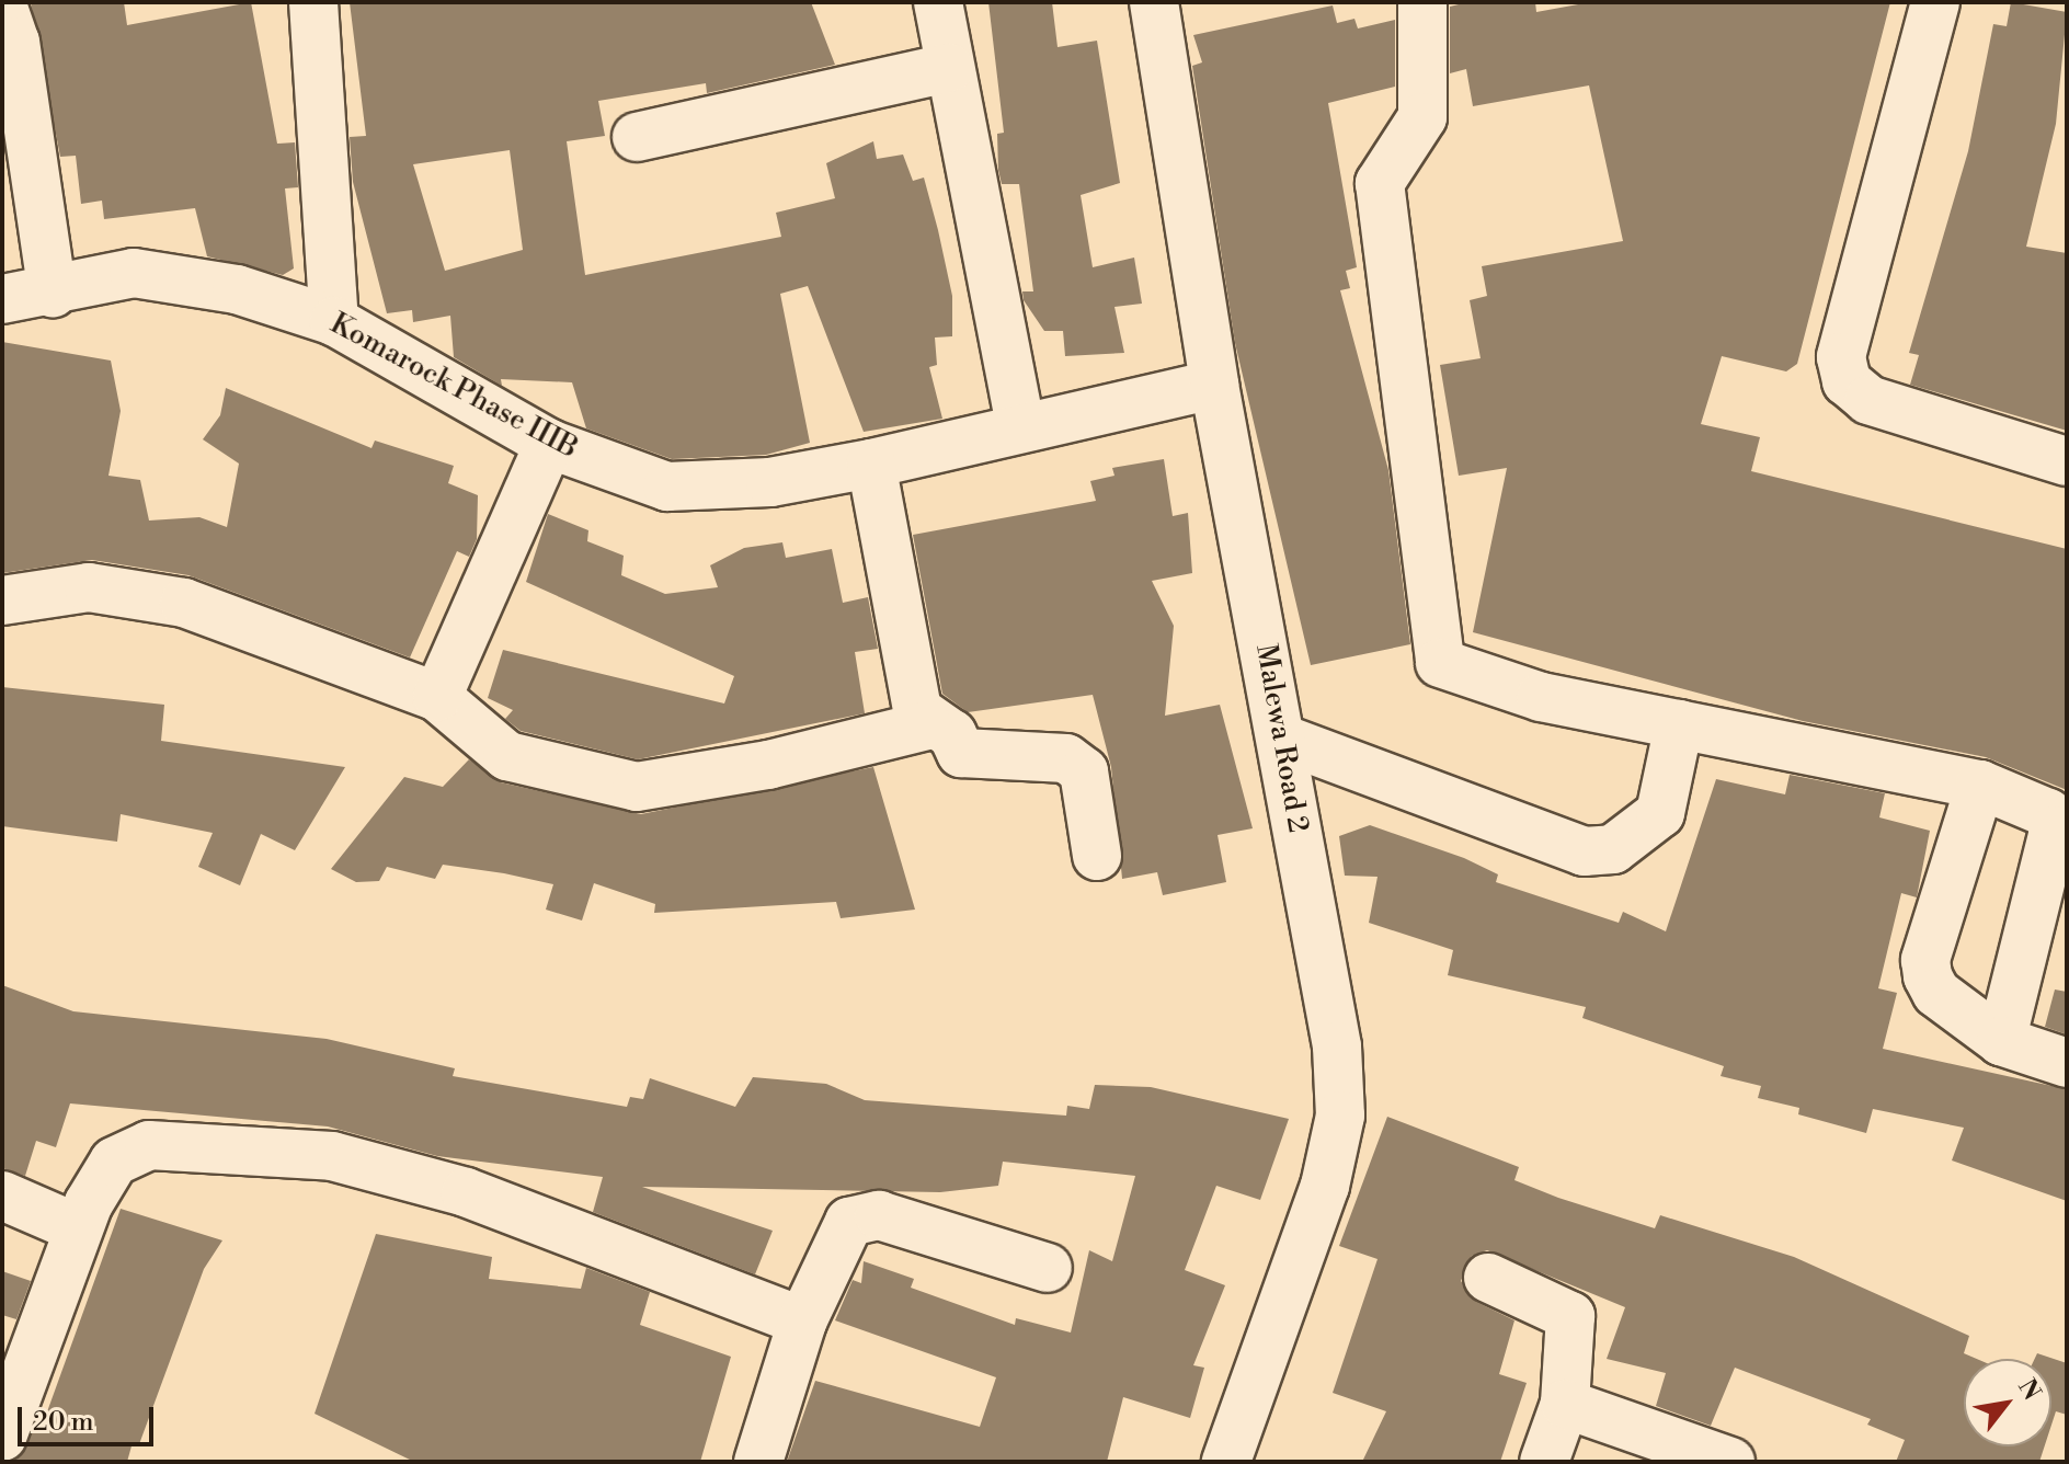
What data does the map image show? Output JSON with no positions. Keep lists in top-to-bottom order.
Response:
{
  "streets": {
    "street": ["Komarock Phase IIIB", "Malewa Road 2"]
  },
  "crossings": [
    ["Komarock Phase IIIB", "Malewa Road 2"]
  ],
  "scale_bar": "20 m",
  "north": "top right"
}
